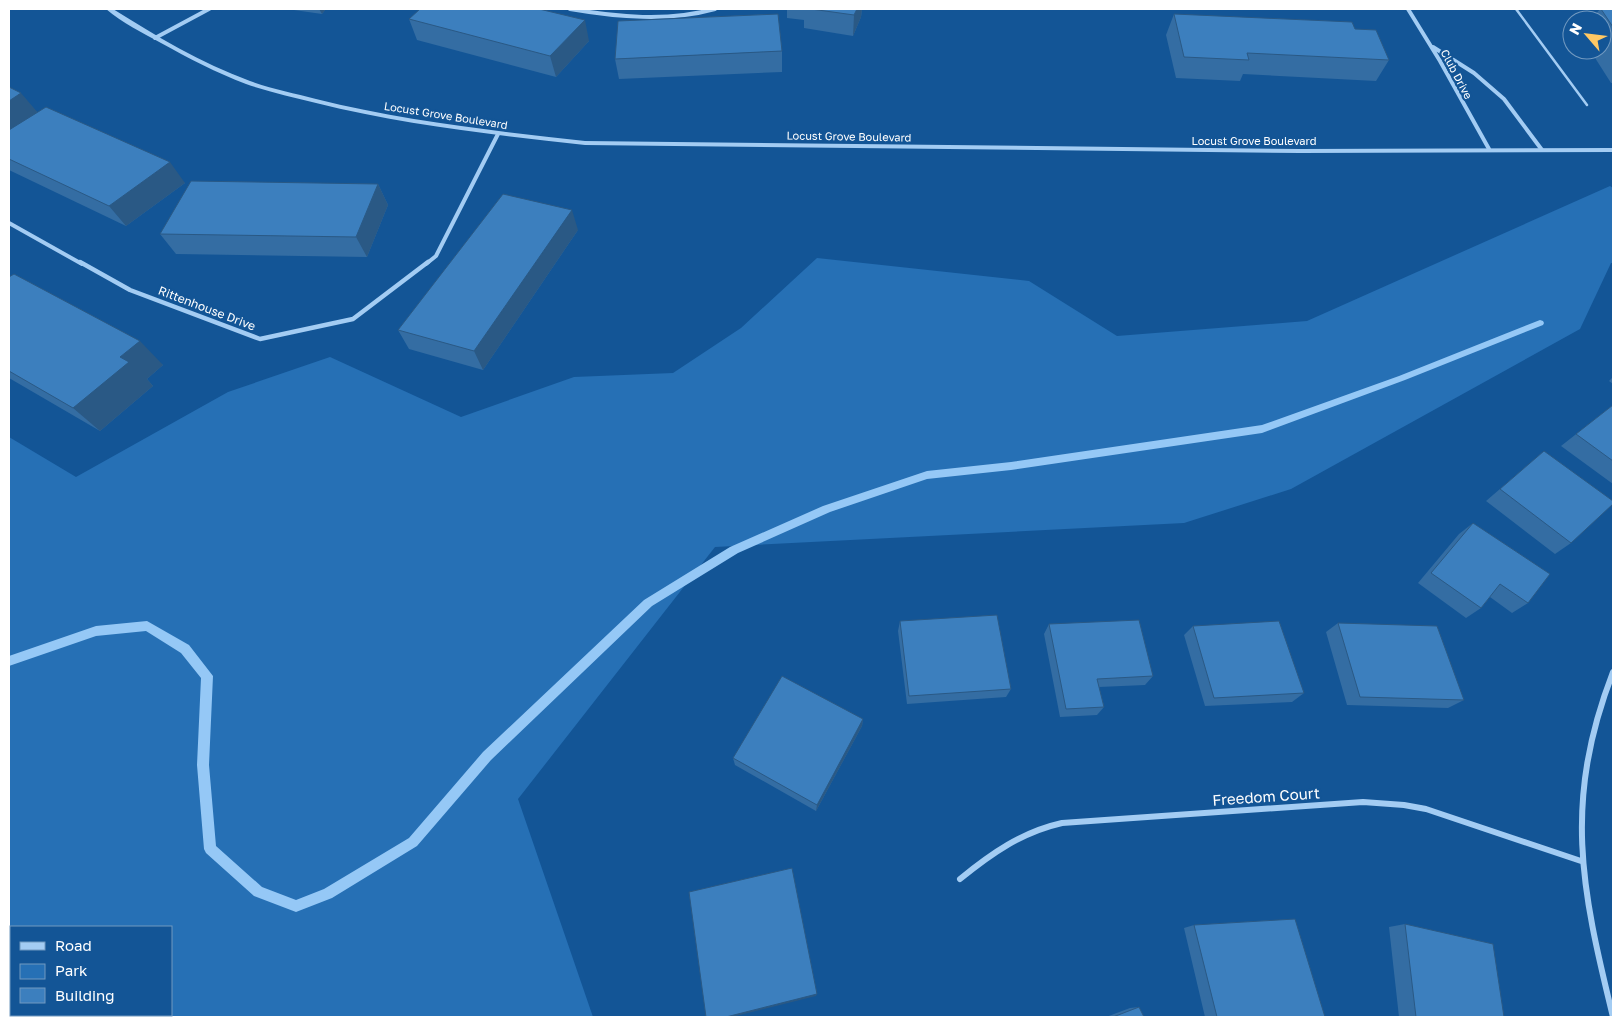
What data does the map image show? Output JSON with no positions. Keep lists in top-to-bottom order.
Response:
{
  "streets": {
    "street": [
      "Club Drive",
      "Locust Grove Boulevard",
      "Rittenhouse Drive",
      "Freedom Court"
    ]
  },
  "crossings": [
    ["Club Drive", "Locust Grove Boulevard"],
    ["Locust Grove Boulevard", "Rittenhouse Drive"]
  ],
  "legend": ["Road", "Park", "Building"],
  "north": "top left"
}
